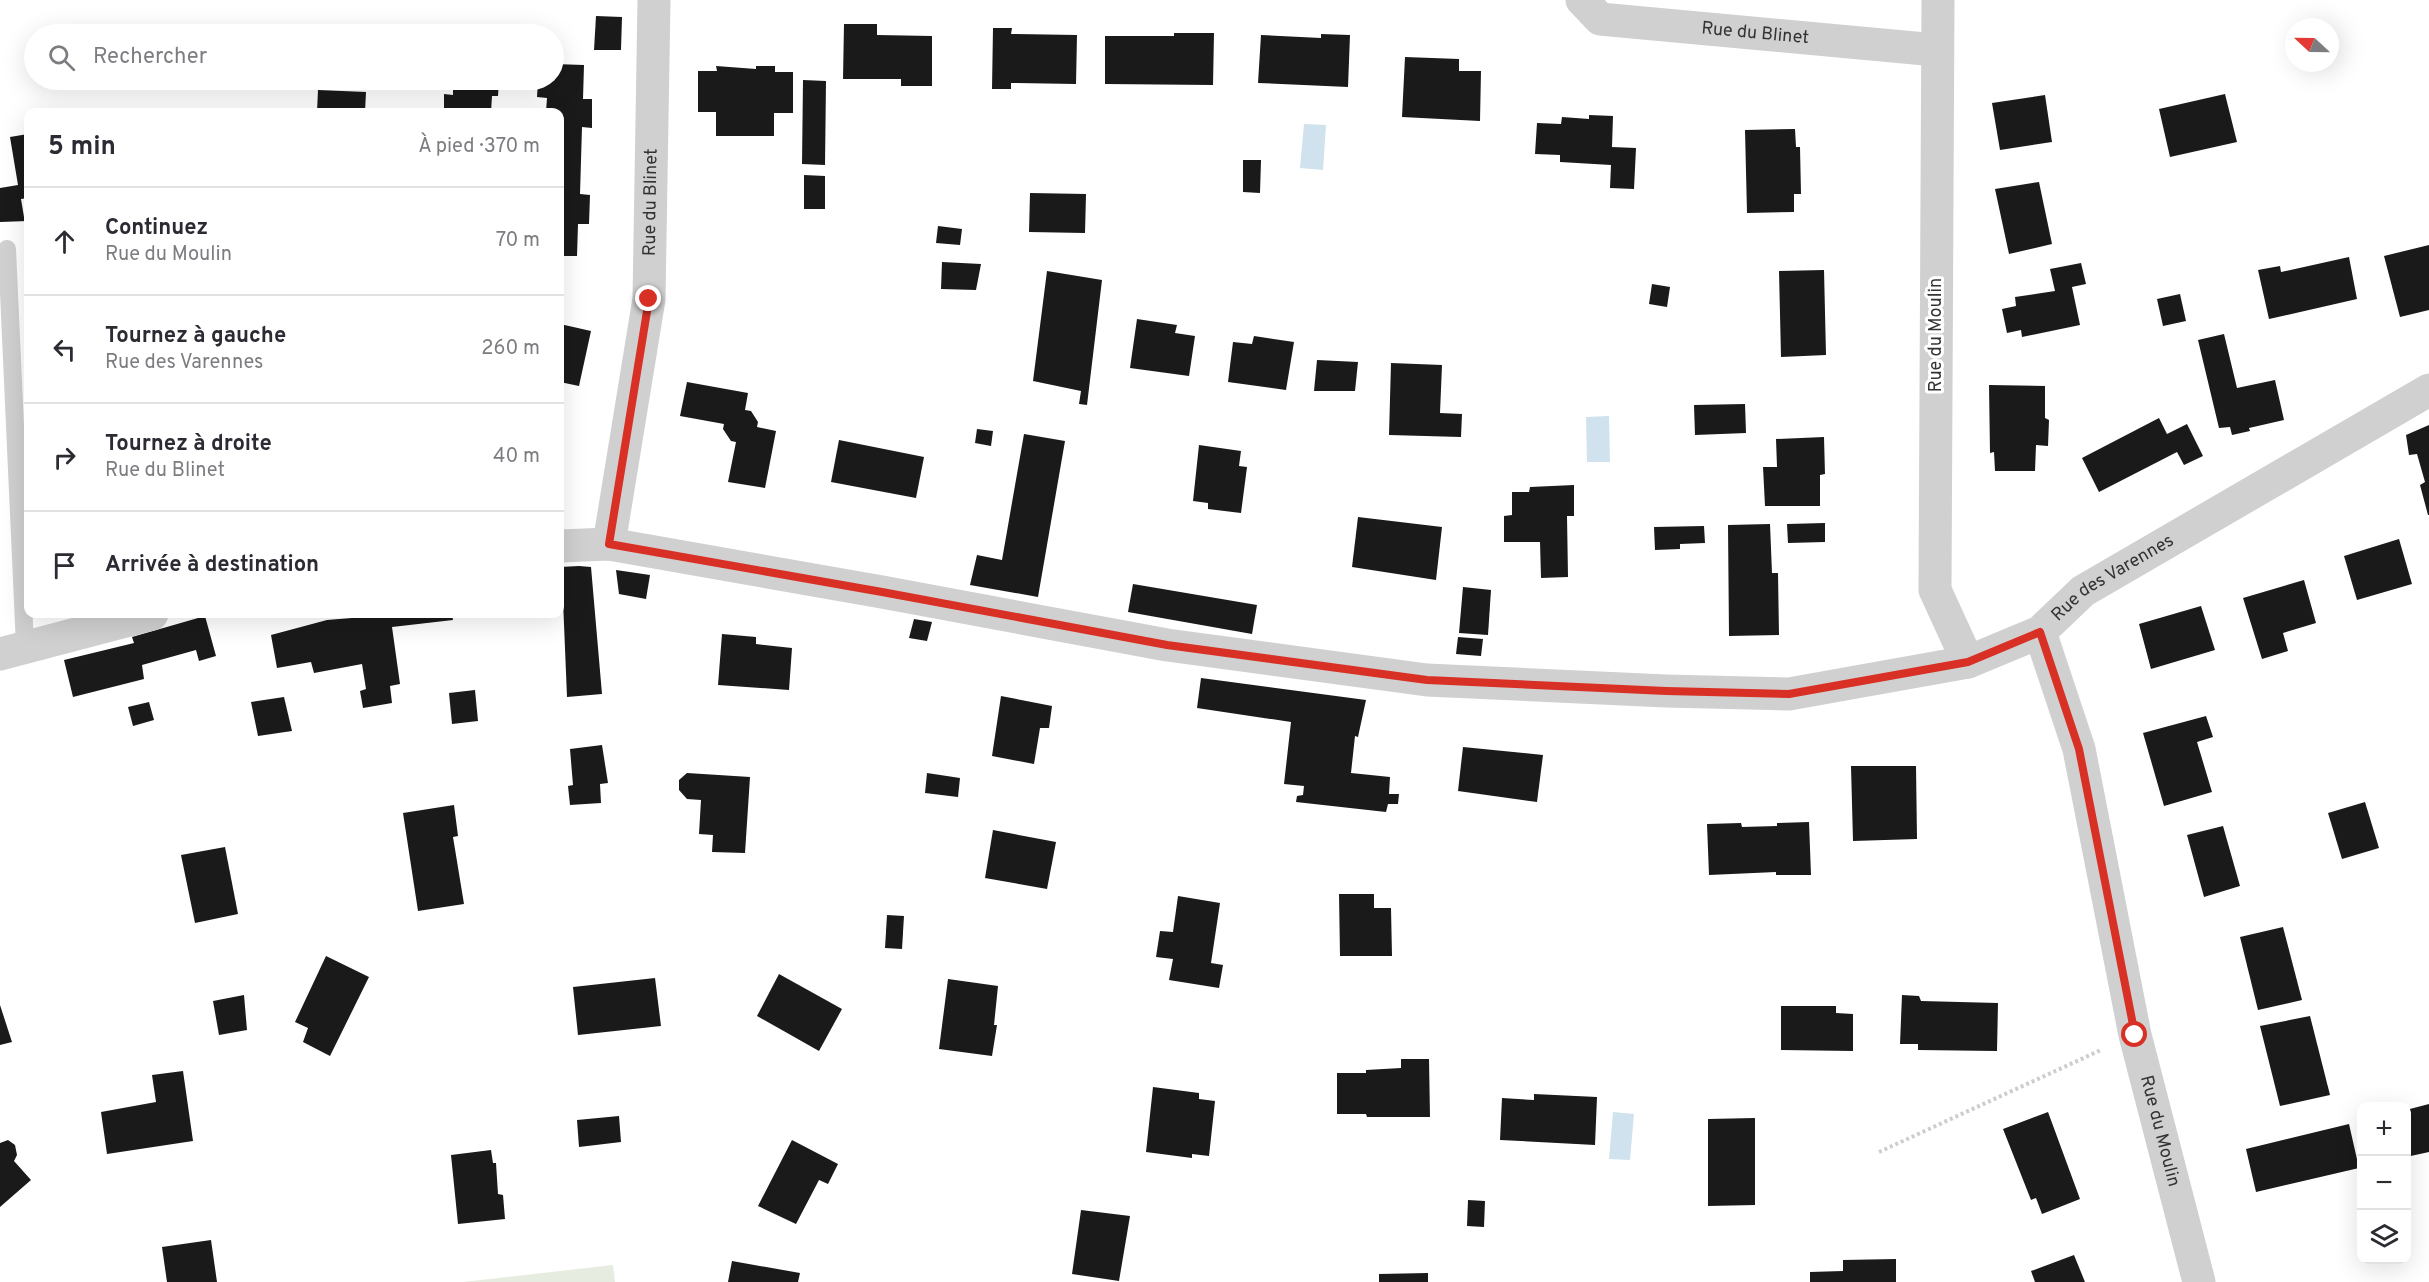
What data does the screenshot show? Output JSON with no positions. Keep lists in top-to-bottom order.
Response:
{
  "streets": {
    "street": ["Rue du Blinet", "Rue du Moulin", "Rue des Varennes"]
  },
  "crossings": [
    ["Rue du Blinet", "Rue du Moulin"],
    ["Rue du Blinet", "Rue des Varennes"],
    ["Rue du Moulin", "Rue des Varennes"]
  ],
  "north": "left",
  "page": {
    "search": "Rechercher",
    "heading": ["5 min", "À pied · 370 m"],
    "list": [
      ["Continuez", "Rue du Moulin", "70 m"],
      ["Tournez à gauche", "Rue des Varennes", "260 m"],
      ["Tournez à droite", "Rue du Blinet", "40 m"],
      "Arrivée à destination"
    ],
    "map_buttons": ["+", "−"]
  }
}
